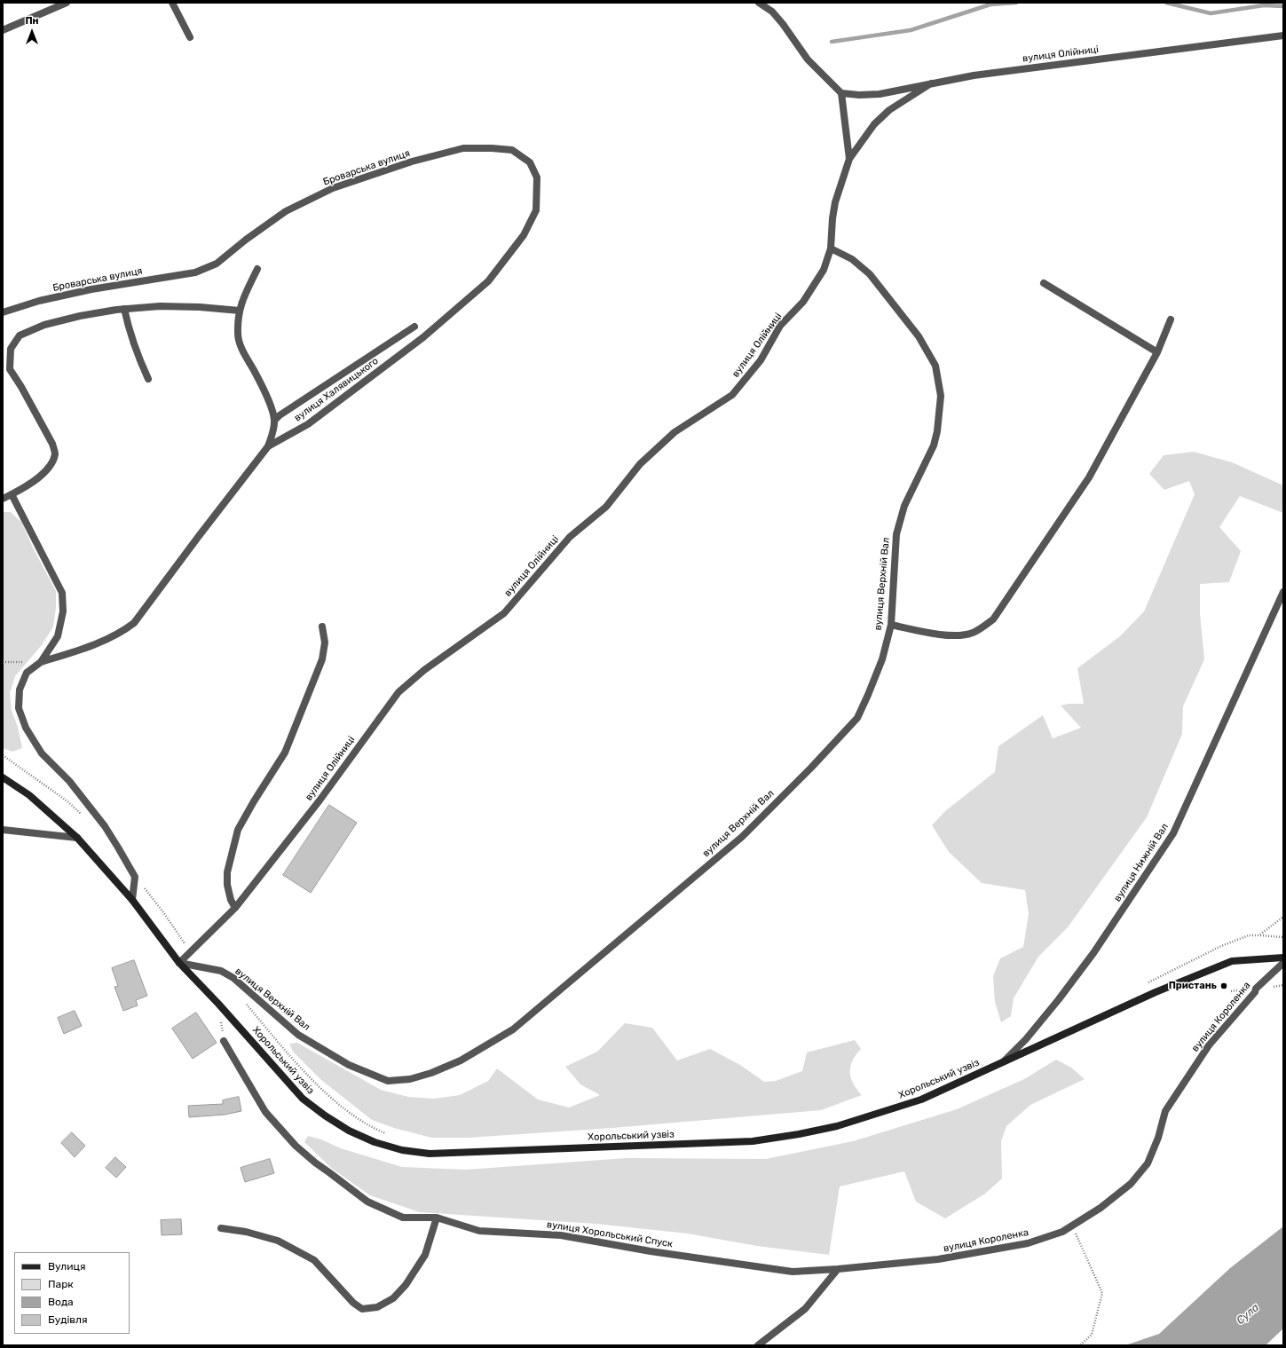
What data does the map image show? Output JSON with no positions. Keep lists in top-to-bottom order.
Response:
{
  "streets": {
    "main road": ["Хорольський узвіз"],
    "street": [
      "вулиця Олійниці",
      "Броварська вулиця",
      "вулиця Халявицького",
      "вулиця Верхній Вал",
      "вулиця Нижній Вал",
      "вулиця Короленка",
      "вулиця Хорольський Спуск"
    ]
  },
  "crossings": [
    ["вулиця Олійниці", "вулиця Верхній Вал"],
    ["вулиця Олійниці", "Хорольський узвіз"],
    ["Броварська вулиця", "вулиця Халявицького"],
    ["вулиця Верхній Вал", "Хорольський узвіз"],
    ["вулиця Нижній Вал", "Хорольський узвіз"],
    ["вулиця Короленка", "вулиця Хорольський Спуск"]
  ],
  "water": ["Сула"],
  "places": ["Пристань"],
  "legend": [
    "Вулиця",
    "Парк",
    "Вода",
    "Будівля"
  ],
  "north": "top"
}
